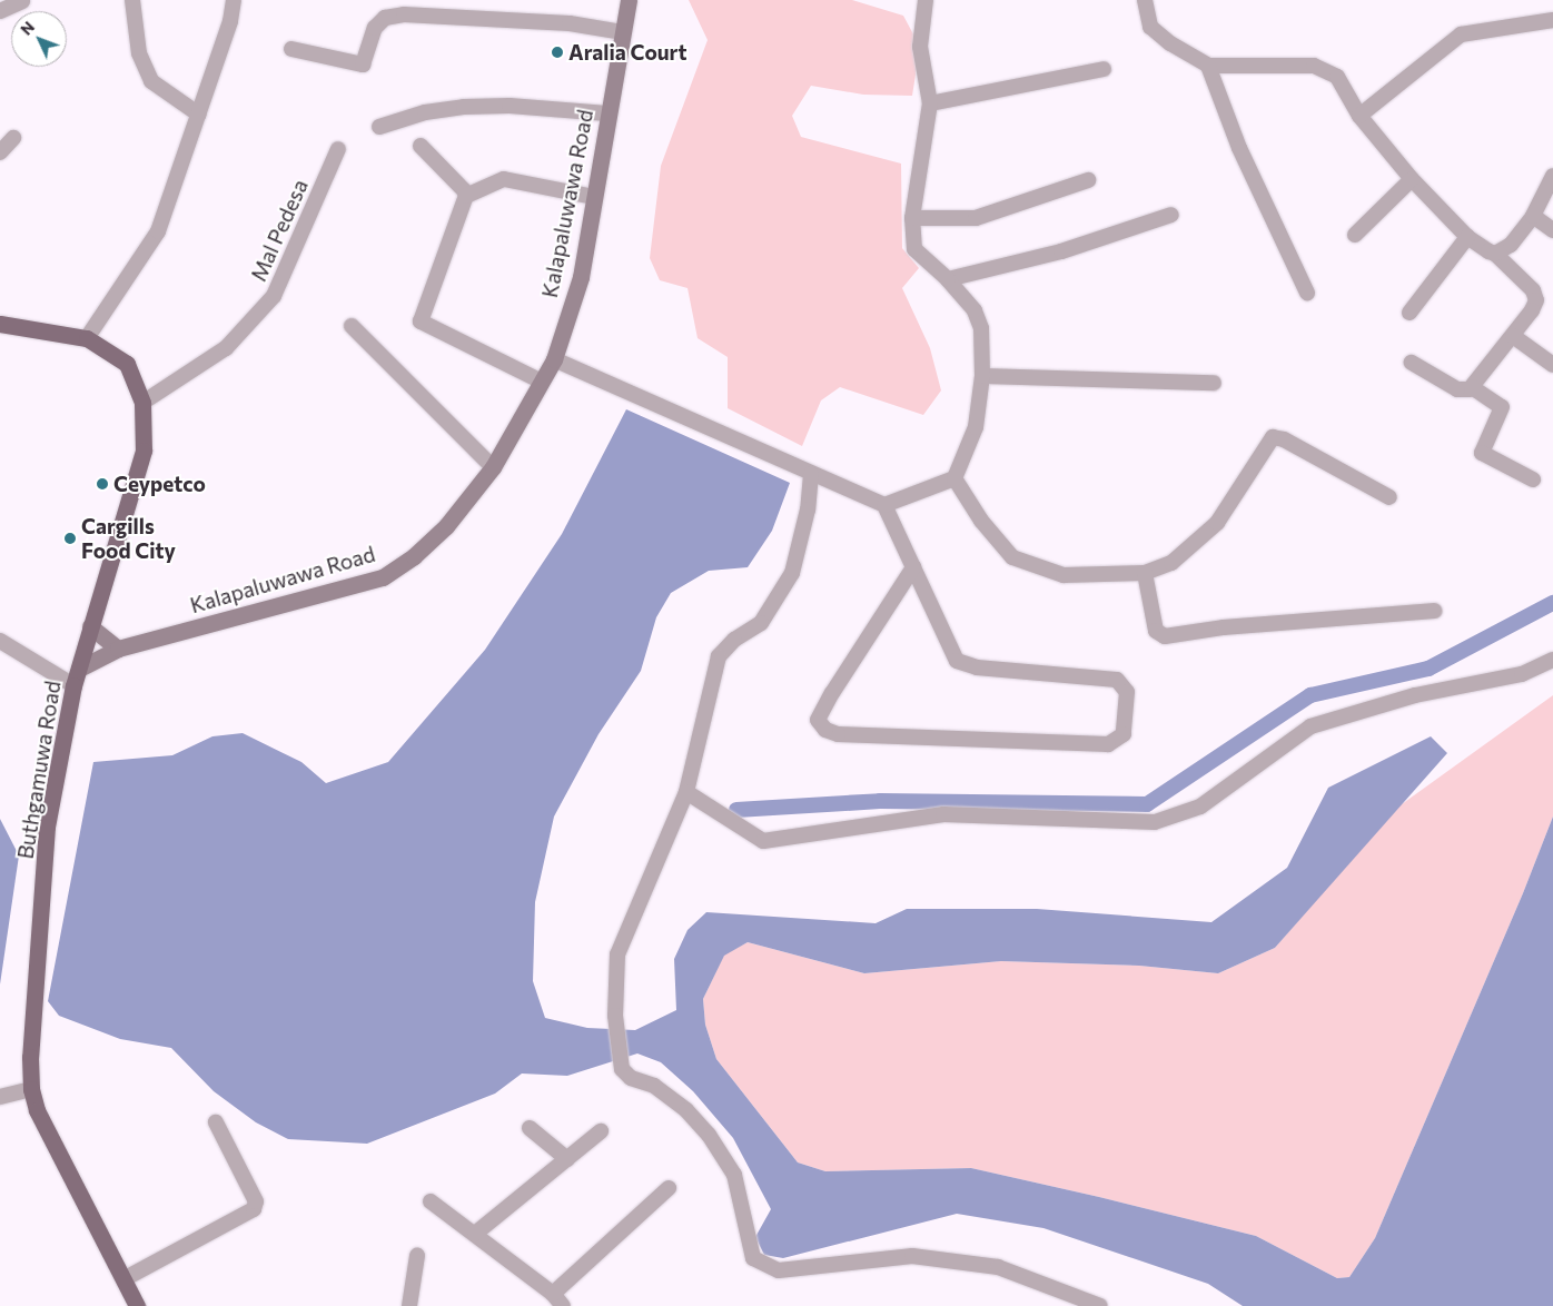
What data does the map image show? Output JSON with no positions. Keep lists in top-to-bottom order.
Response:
{
  "streets": {
    "main road": ["Buthgamuwa Road"],
    "street": ["Kalapaluwawa Road", "Mal Pedesa"]
  },
  "crossings": [
    ["Kalapaluwawa Road", "Buthgamuwa Road"],
    ["Mal Pedesa", "Buthgamuwa Road"]
  ],
  "places": ["Aralia Court", "Ceypetco", "Cargills Food City"],
  "north": "top left"
}
